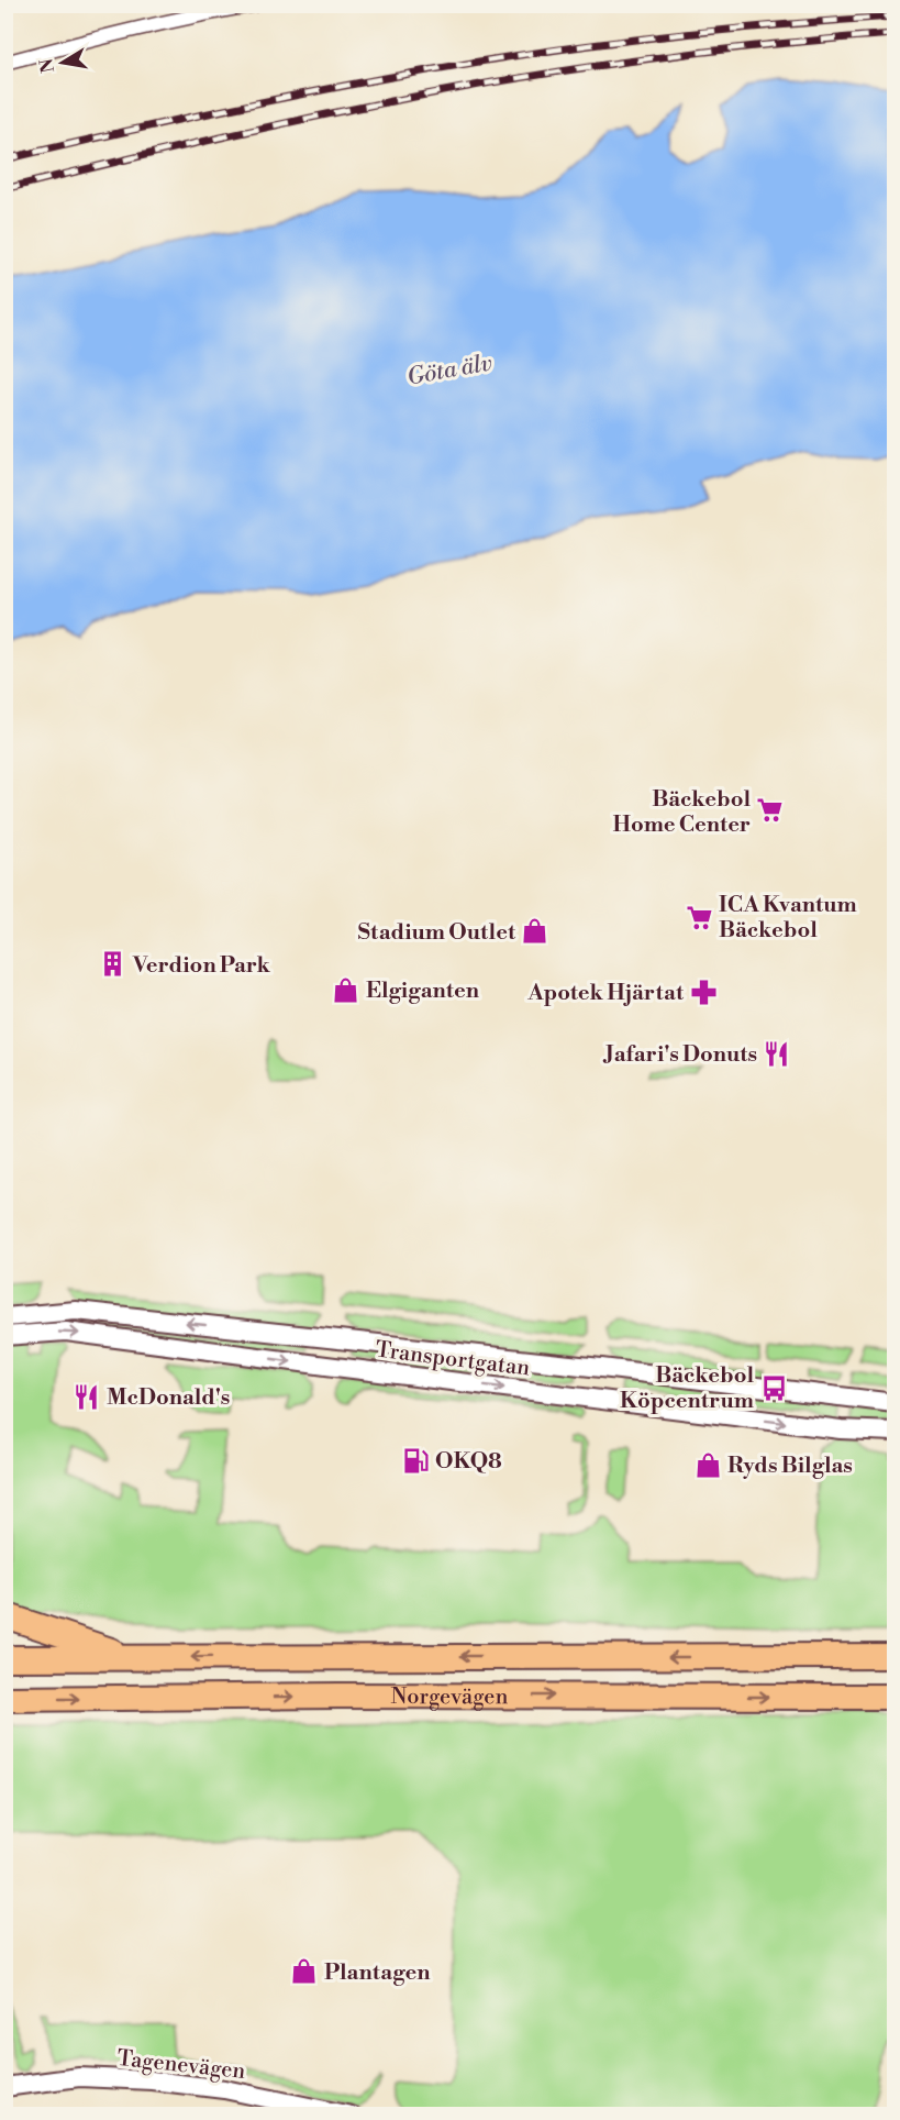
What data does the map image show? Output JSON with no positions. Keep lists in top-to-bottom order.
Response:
{
  "streets": {
    "highway": ["Norgevägen"],
    "street": ["Transportgatan", "Tagenevägen"]
  },
  "water": ["Göta älv"],
  "places": {
    "supermarket": ["Bäckebol Home Center", "ICA Kvantum Bäckebol"],
    "shop": [
      "Stadium Outlet",
      "Elgiganten",
      "Ryds Bilglas",
      "Plantagen"
    ],
    "building": ["Verdion Park"],
    "pharmacy": ["Apotek Hjärtat"],
    "restaurant": ["Jafari's Donuts", "McDonald's"],
    "bus stop": ["Bäckebol Köpcentrum"],
    "fuel station": ["OKQ8"]
  },
  "north": "left"
}
